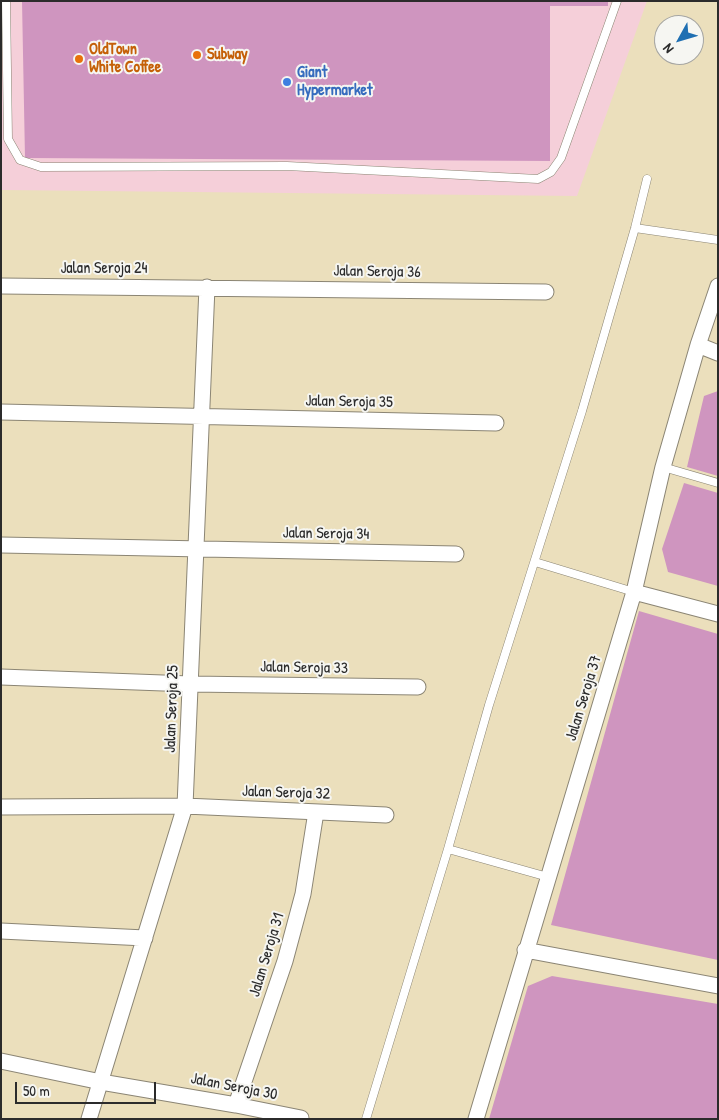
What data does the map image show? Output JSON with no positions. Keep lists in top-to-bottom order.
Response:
{
  "streets": {
    "street": [
      "Jalan Seroja 24",
      "Jalan Seroja 36",
      "Jalan Seroja 35",
      "Jalan Seroja 34",
      "Jalan Seroja 33",
      "Jalan Seroja 37",
      "Jalan Seroja 25",
      "Jalan Seroja 32",
      "Jalan Seroja 31",
      "Jalan Seroja 30"
    ]
  },
  "crossings": [
    ["Jalan Seroja 24", "Jalan Seroja 36"],
    ["Jalan Seroja 24", "Jalan Seroja 25"],
    ["Jalan Seroja 36", "Jalan Seroja 25"],
    ["Jalan Seroja 35", "Jalan Seroja 25"],
    ["Jalan Seroja 34", "Jalan Seroja 25"],
    ["Jalan Seroja 33", "Jalan Seroja 25"],
    ["Jalan Seroja 25", "Jalan Seroja 32"],
    ["Jalan Seroja 25", "Jalan Seroja 30"],
    ["Jalan Seroja 32", "Jalan Seroja 31"],
    ["Jalan Seroja 31", "Jalan Seroja 30"]
  ],
  "places": ["Subway", "OldTown White Coffee", "Giant Hypermarket"],
  "scale_bar": "50 m",
  "north": "bottom left"
}
